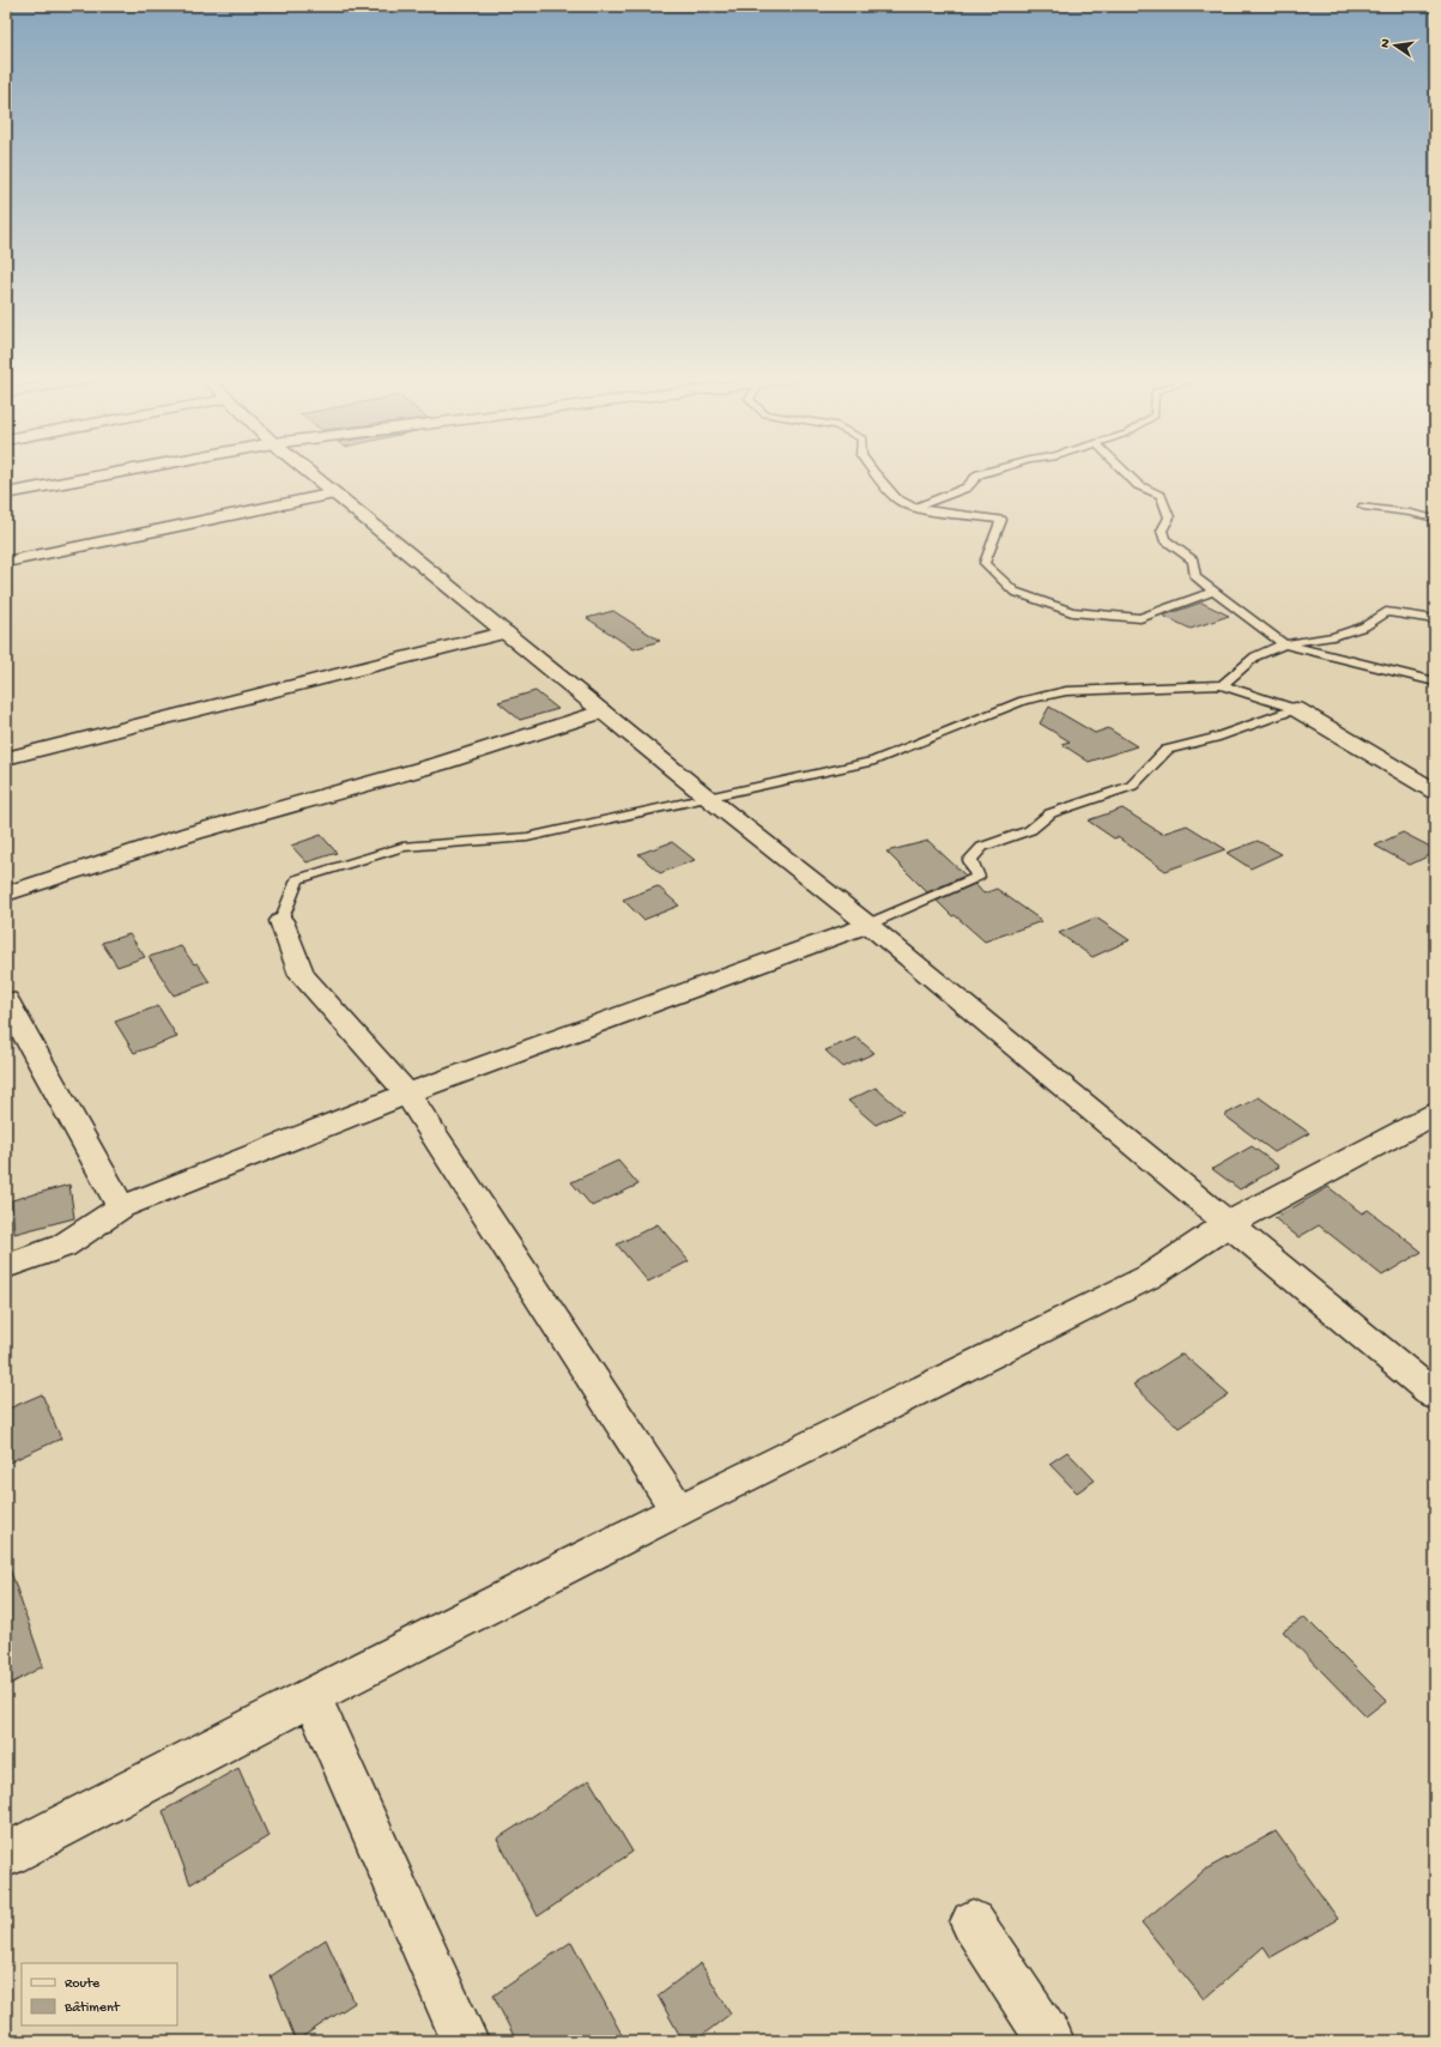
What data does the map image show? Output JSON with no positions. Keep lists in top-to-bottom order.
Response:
{
  "legend": ["Route", "Bâtiment"],
  "north": "left"
}
